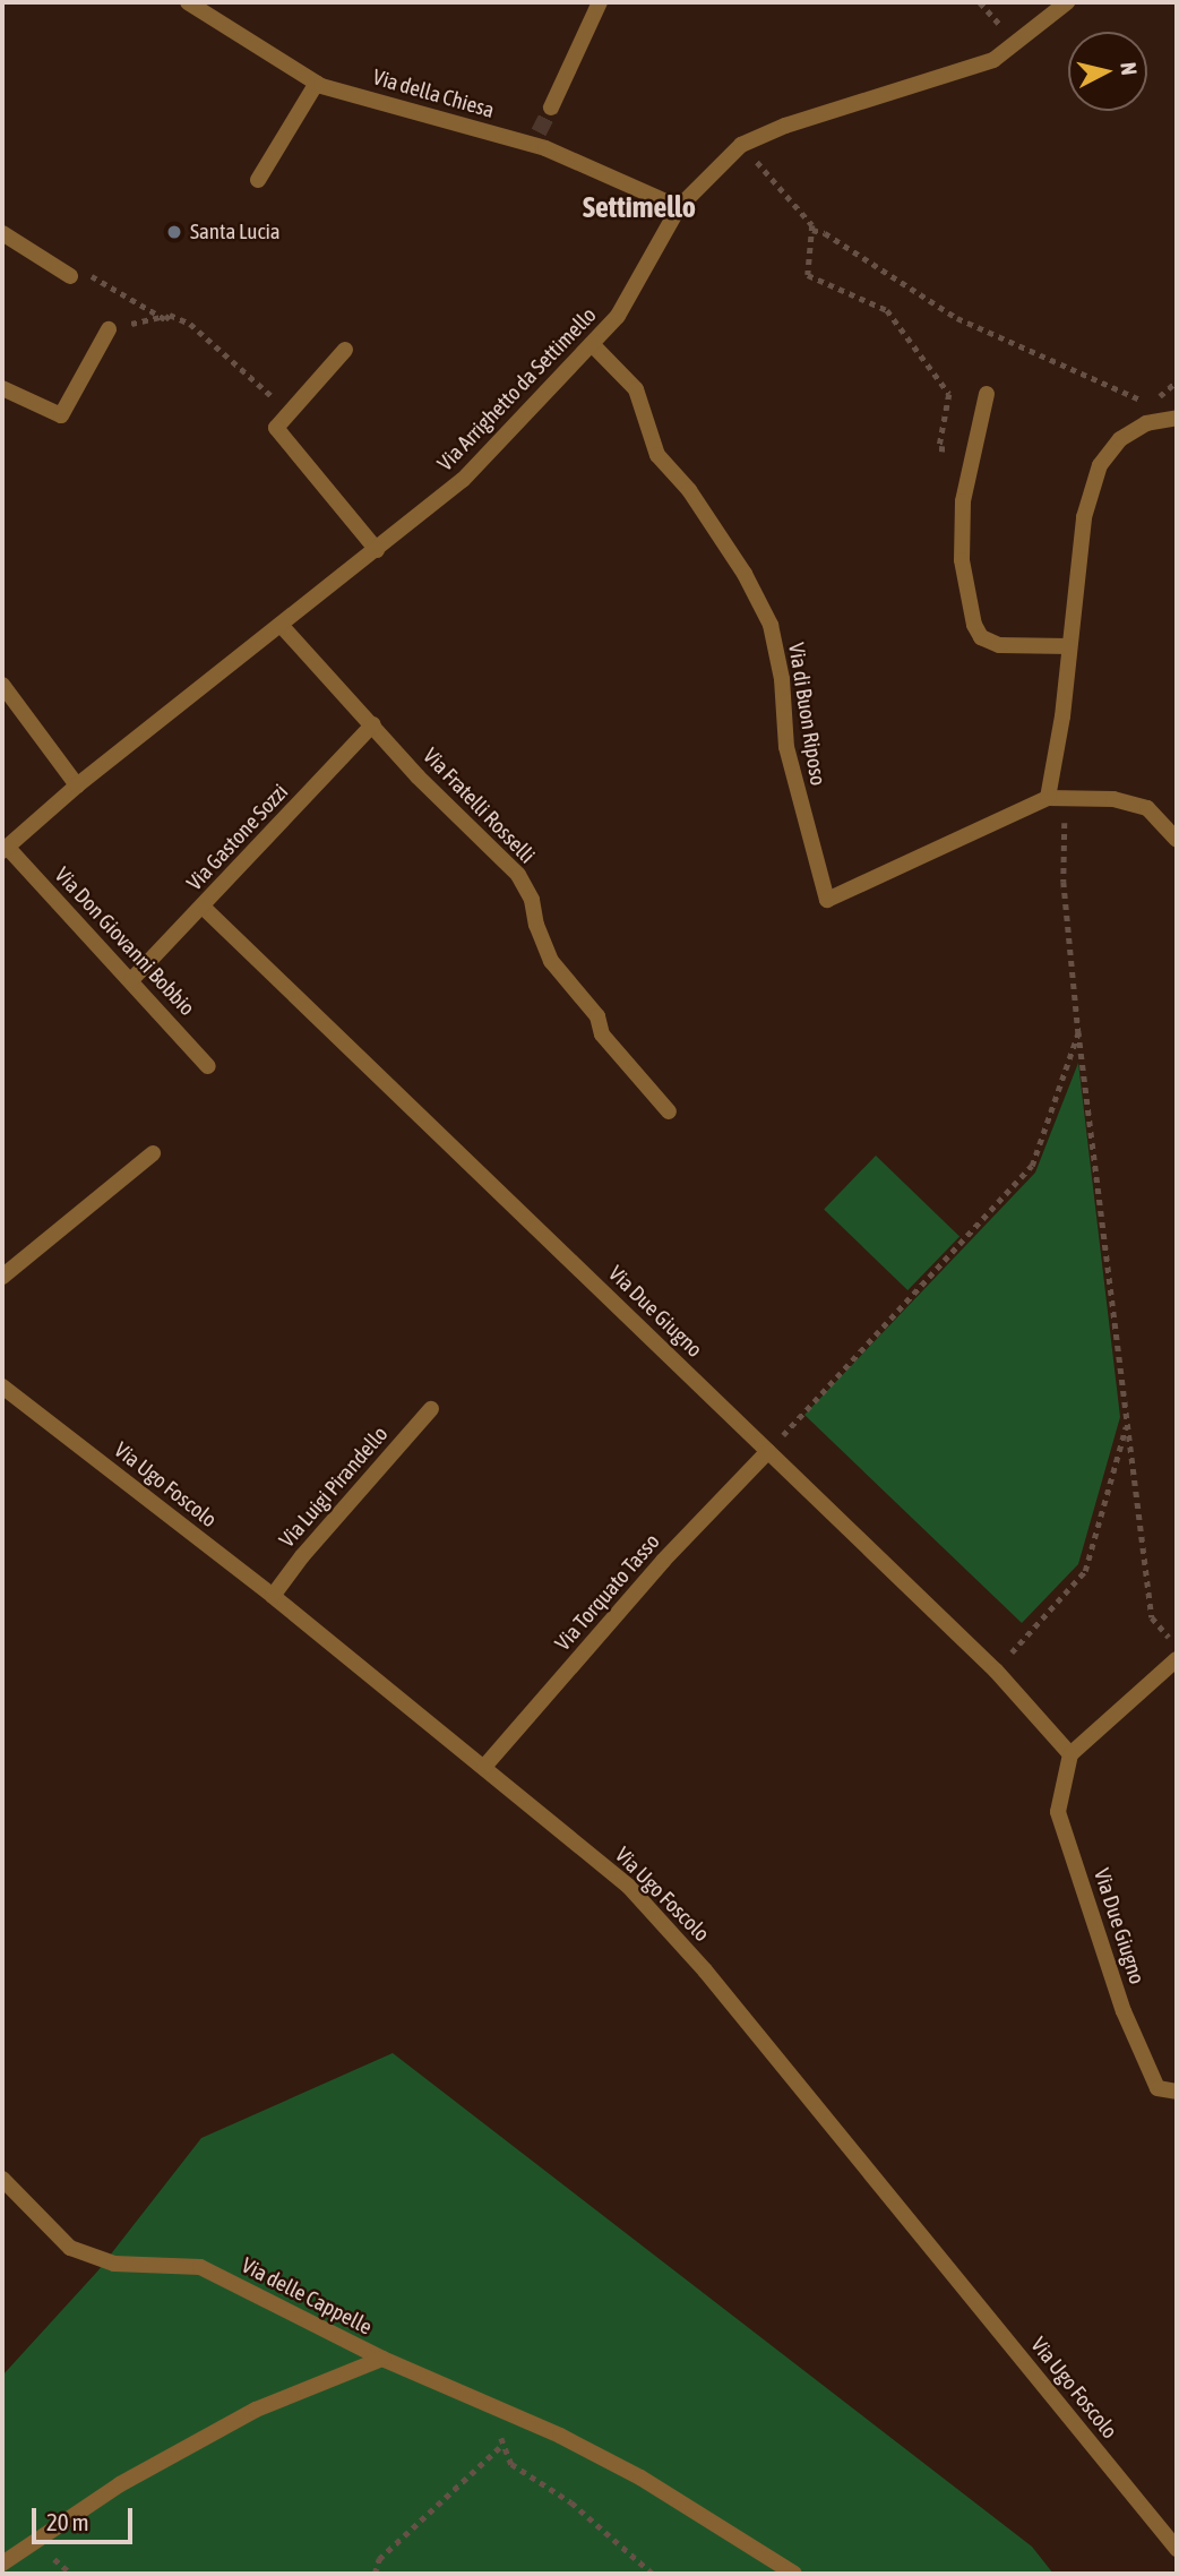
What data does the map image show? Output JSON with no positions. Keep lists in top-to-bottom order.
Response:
{
  "streets": {
    "street": [
      "Via della Chiesa",
      "Via Arrighetto da Settimello",
      "Via di Buon Riposo",
      "Via Fratelli Rosselli",
      "Via Gastone Sozzi",
      "Via Don Giovanni Bobbio",
      "Via Due Giugno",
      "Via Ugo Foscolo",
      "Via Luigi Pirandello",
      "Via Torquato Tasso",
      "Via delle Cappelle"
    ]
  },
  "crossings": [
    ["Via della Chiesa", "Via Arrighetto da Settimello"],
    ["Via Arrighetto da Settimello", "Via di Buon Riposo"],
    ["Via Arrighetto da Settimello", "Via Fratelli Rosselli"],
    ["Via Arrighetto da Settimello", "Via Don Giovanni Bobbio"],
    ["Via Fratelli Rosselli", "Via Gastone Sozzi"],
    ["Via Gastone Sozzi", "Via Don Giovanni Bobbio"],
    ["Via Gastone Sozzi", "Via Due Giugno"],
    ["Via Due Giugno", "Via Torquato Tasso"],
    ["Via Ugo Foscolo", "Via Luigi Pirandello"],
    ["Via Ugo Foscolo", "Via Torquato Tasso"]
  ],
  "districts": ["Settimello"],
  "places": ["Santa Lucia"],
  "scale_bar": "20 m",
  "north": "right"
}
